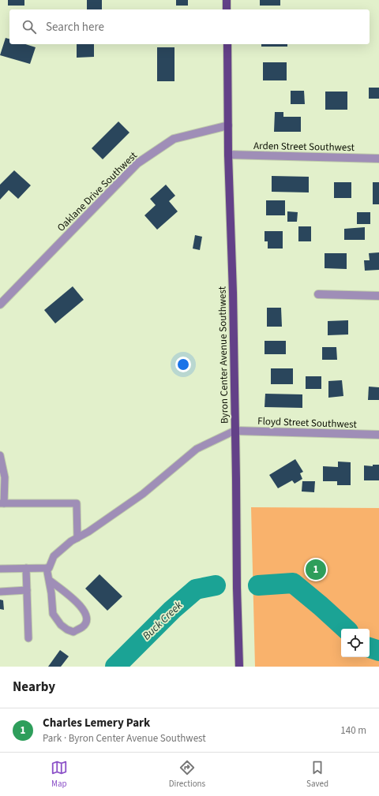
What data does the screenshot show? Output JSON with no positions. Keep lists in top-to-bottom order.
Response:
{
  "streets": {
    "main road": ["Byron Center Avenue Southwest"],
    "street": ["Arden Street Southwest", "Oaklane Drive Southwest", "Floyd Street Southwest"]
  },
  "crossings": [
    ["Arden Street Southwest", "Byron Center Avenue Southwest"],
    ["Oaklane Drive Southwest", "Byron Center Avenue Southwest"],
    ["Byron Center Avenue Southwest", "Floyd Street Southwest"]
  ],
  "water": ["Buck Creek"],
  "page": {
    "search": "Search here",
    "pins": "1",
    "heading": "Nearby",
    "list": [
      {
        "mark": "1",
        "name": "Charles Lemery Park",
        "note": "Park · Byron Center Avenue Southwest",
        "value": "140 m"
      }
    ],
    "nav": ["Map", "Directions", "Saved"]
  }
}
